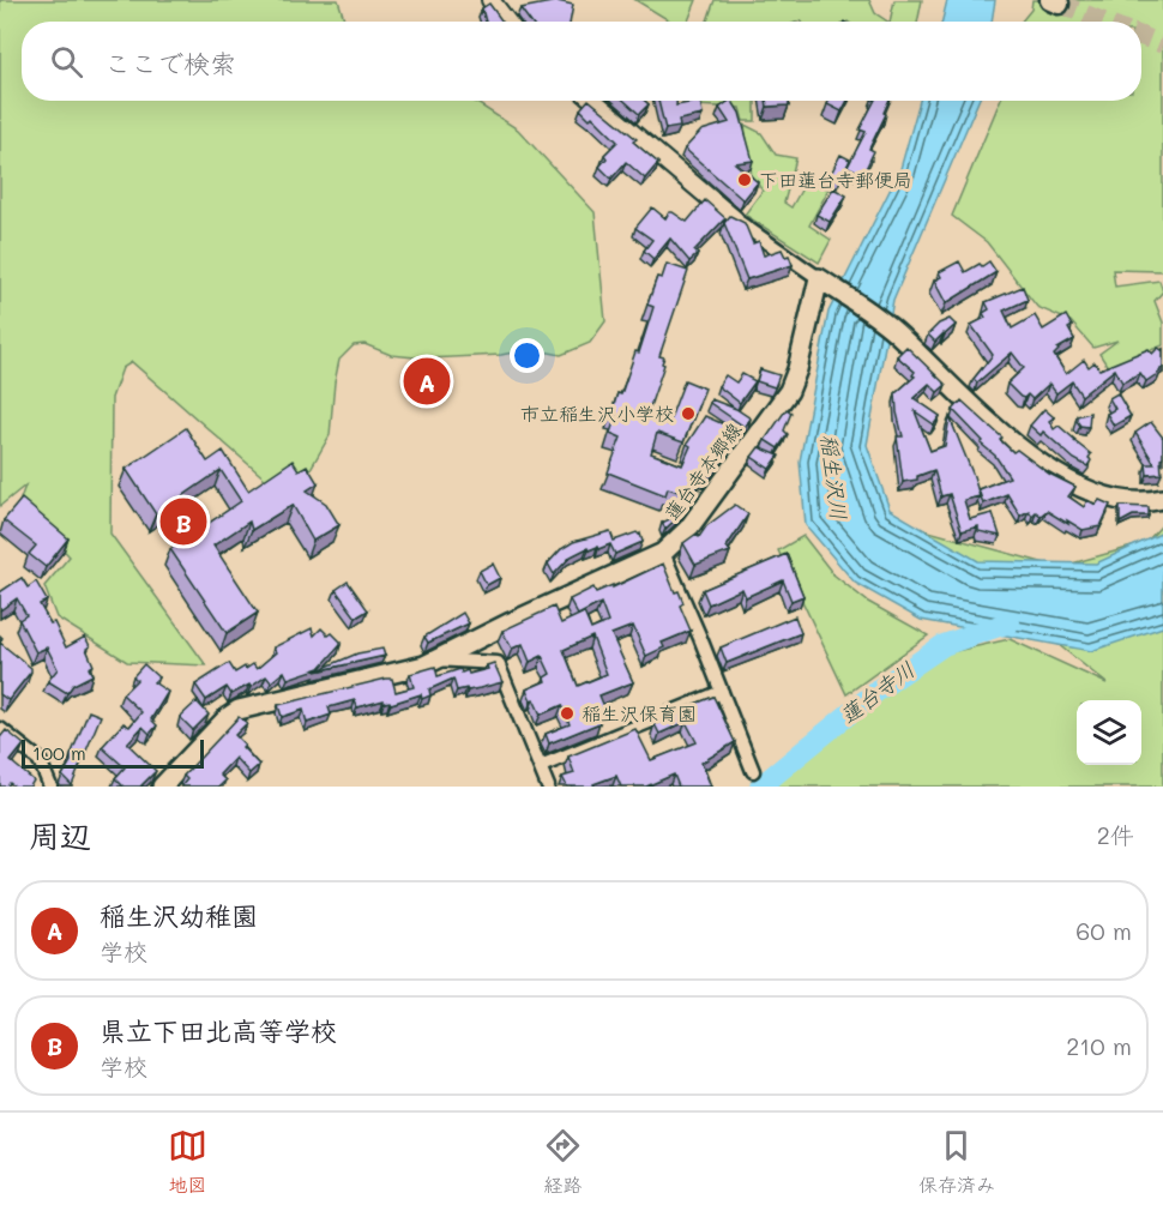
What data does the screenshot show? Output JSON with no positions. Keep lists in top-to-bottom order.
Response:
{
  "streets": {
    "main road": ["蓮台寺本郷線"]
  },
  "water": ["稲生沢川", "蓮台寺川"],
  "places": ["下田蓮台寺郵便局", "市立稲生沢小学校", "稲生沢保育園"],
  "scale_bar": "100 m",
  "page": {
    "search": "ここで検索",
    "pins": ["A", "B"],
    "scale": "100 m",
    "heading": ["周辺", "2件"],
    "list": [
      {
        "mark": "A",
        "name": "稲生沢幼稚園",
        "note": "学校",
        "value": "60 m"
      },
      {
        "mark": "B",
        "name": "県立下田北高等学校",
        "note": "学校",
        "value": "210 m"
      }
    ],
    "nav": ["地図", "経路", "保存済み"]
  }
}
